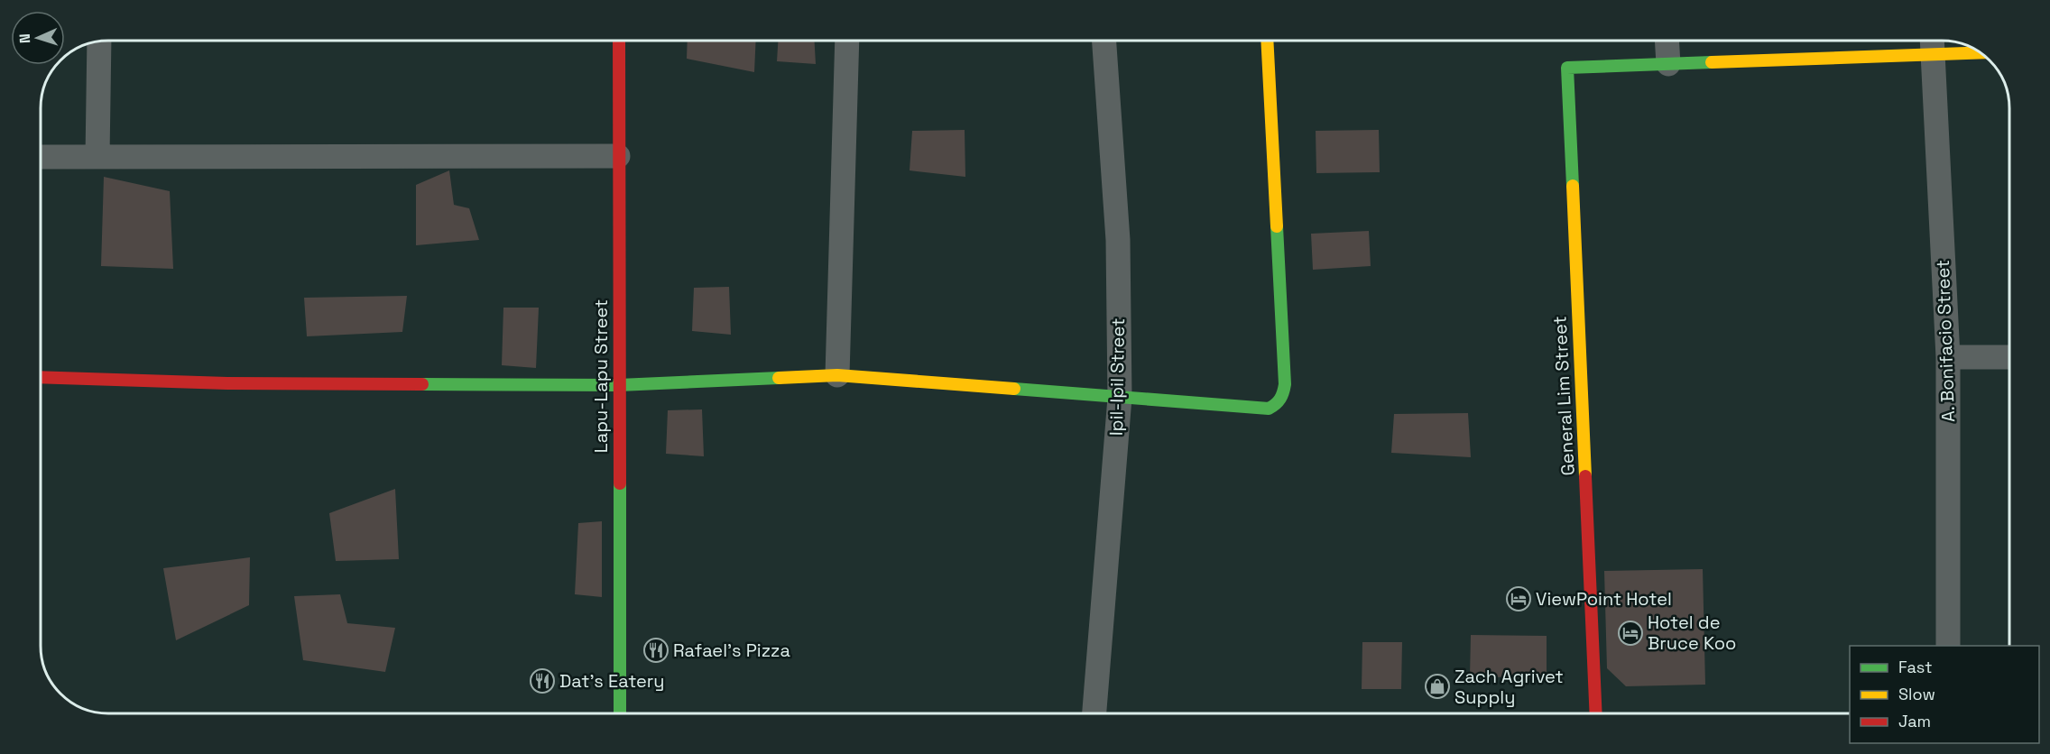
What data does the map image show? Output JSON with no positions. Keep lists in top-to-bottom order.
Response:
{
  "streets": {
    "street": [
      "A. Bonifacio Street",
      "Lapu-Lapu Street",
      "Ipil-Ipil Street",
      "General Lim Street"
    ]
  },
  "places": {
    "hotel": ["ViewPoint Hotel", "Hotel de Bruce Koo"],
    "restaurant": ["Rafael's Pizza", "Dat's Eatery"],
    "shop": ["Zach Agrivet Supply"]
  },
  "legend": ["Fast", "Slow", "Jam"],
  "north": "left"
}
